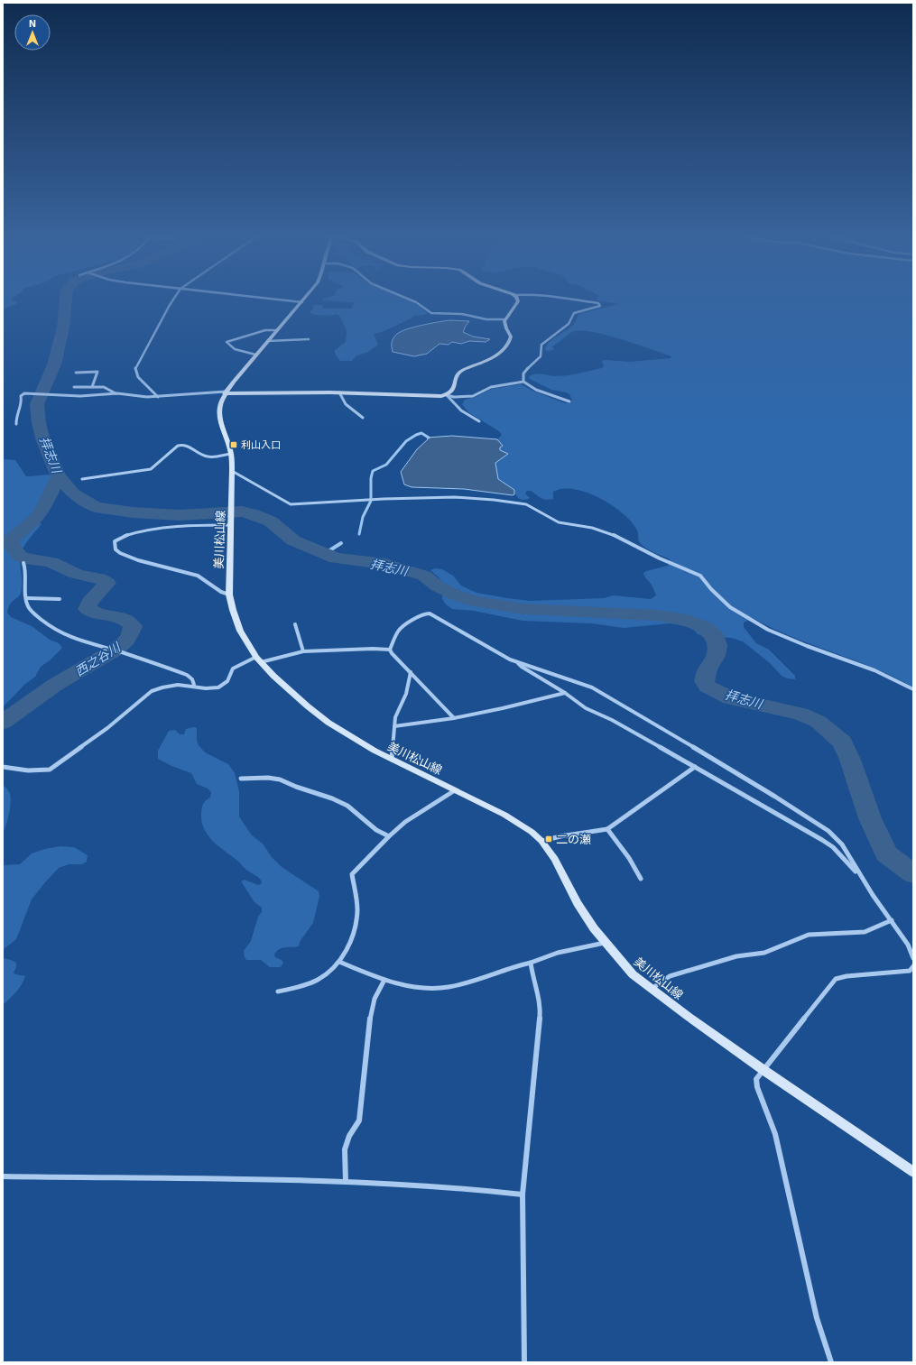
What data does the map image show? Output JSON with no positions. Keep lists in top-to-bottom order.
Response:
{
  "streets": {
    "main road": ["美川松山線"]
  },
  "water": ["拝志川", "西之谷川"],
  "places": {
    "transit": ["利山入口", "二の瀬"]
  },
  "north": "top"
}
